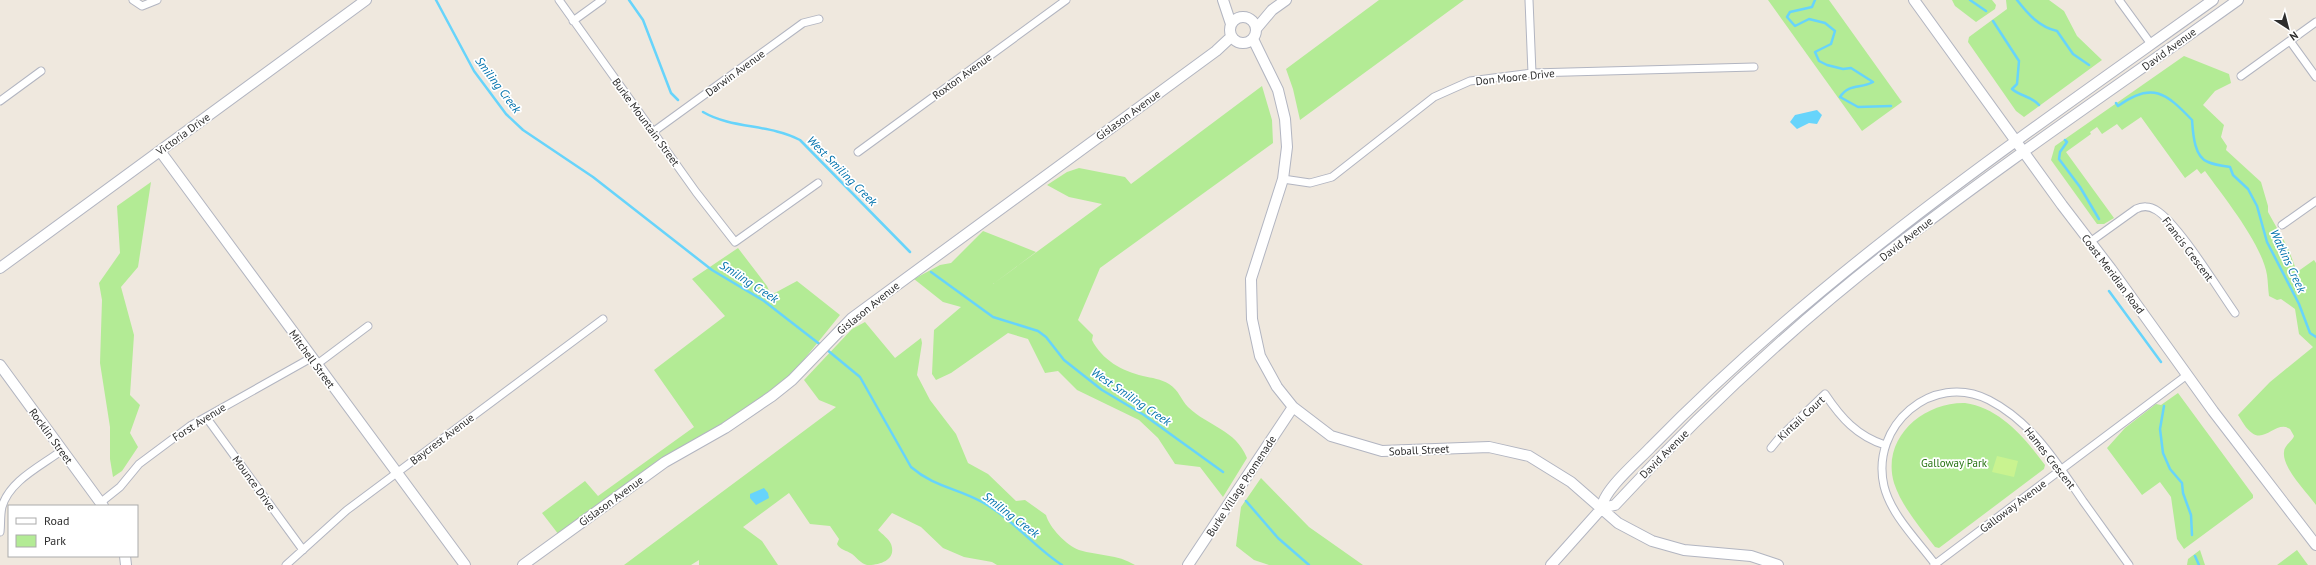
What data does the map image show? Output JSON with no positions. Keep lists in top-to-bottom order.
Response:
{
  "streets": {
    "street": [
      "David Avenue",
      "Darwin Avenue",
      "Roxton Avenue",
      "Don Moore Drive",
      "Gislason Avenue",
      "Burke Mountain Street",
      "Victoria Drive",
      "Francis Crescent",
      "Coast Meridian Road",
      "Mitchell Street",
      "Kintail Court",
      "Forst Avenue",
      "Rocklin Street",
      "Baycrest Avenue",
      "Soball Street",
      "Hames Crescent",
      "Mounce Drive",
      "Burke Village Promenade",
      "Galloway Avenue"
    ]
  },
  "crossings": [
    ["David Avenue", "Coast Meridian Road"],
    ["David Avenue", "Soball Street"],
    ["Darwin Avenue", "Burke Mountain Street"],
    ["Don Moore Drive", "Soball Street"],
    ["Gislason Avenue", "Soball Street"],
    ["Victoria Drive", "Mitchell Street"],
    ["Francis Crescent", "Coast Meridian Road"],
    ["Coast Meridian Road", "Galloway Avenue"],
    ["Mitchell Street", "Forst Avenue"],
    ["Mitchell Street", "Baycrest Avenue"],
    ["Kintail Court", "Hames Crescent"],
    ["Forst Avenue", "Rocklin Street"],
    ["Forst Avenue", "Mounce Drive"],
    ["Baycrest Avenue", "Mounce Drive"],
    ["Soball Street", "Burke Village Promenade"],
    ["Hames Crescent", "Galloway Avenue"]
  ],
  "water": ["Smiling Creek", "West Smiling Creek", "Watkins Creek"],
  "parks": ["Galloway Park"],
  "legend": ["Road", "Park"],
  "north": "bottom right"
}
